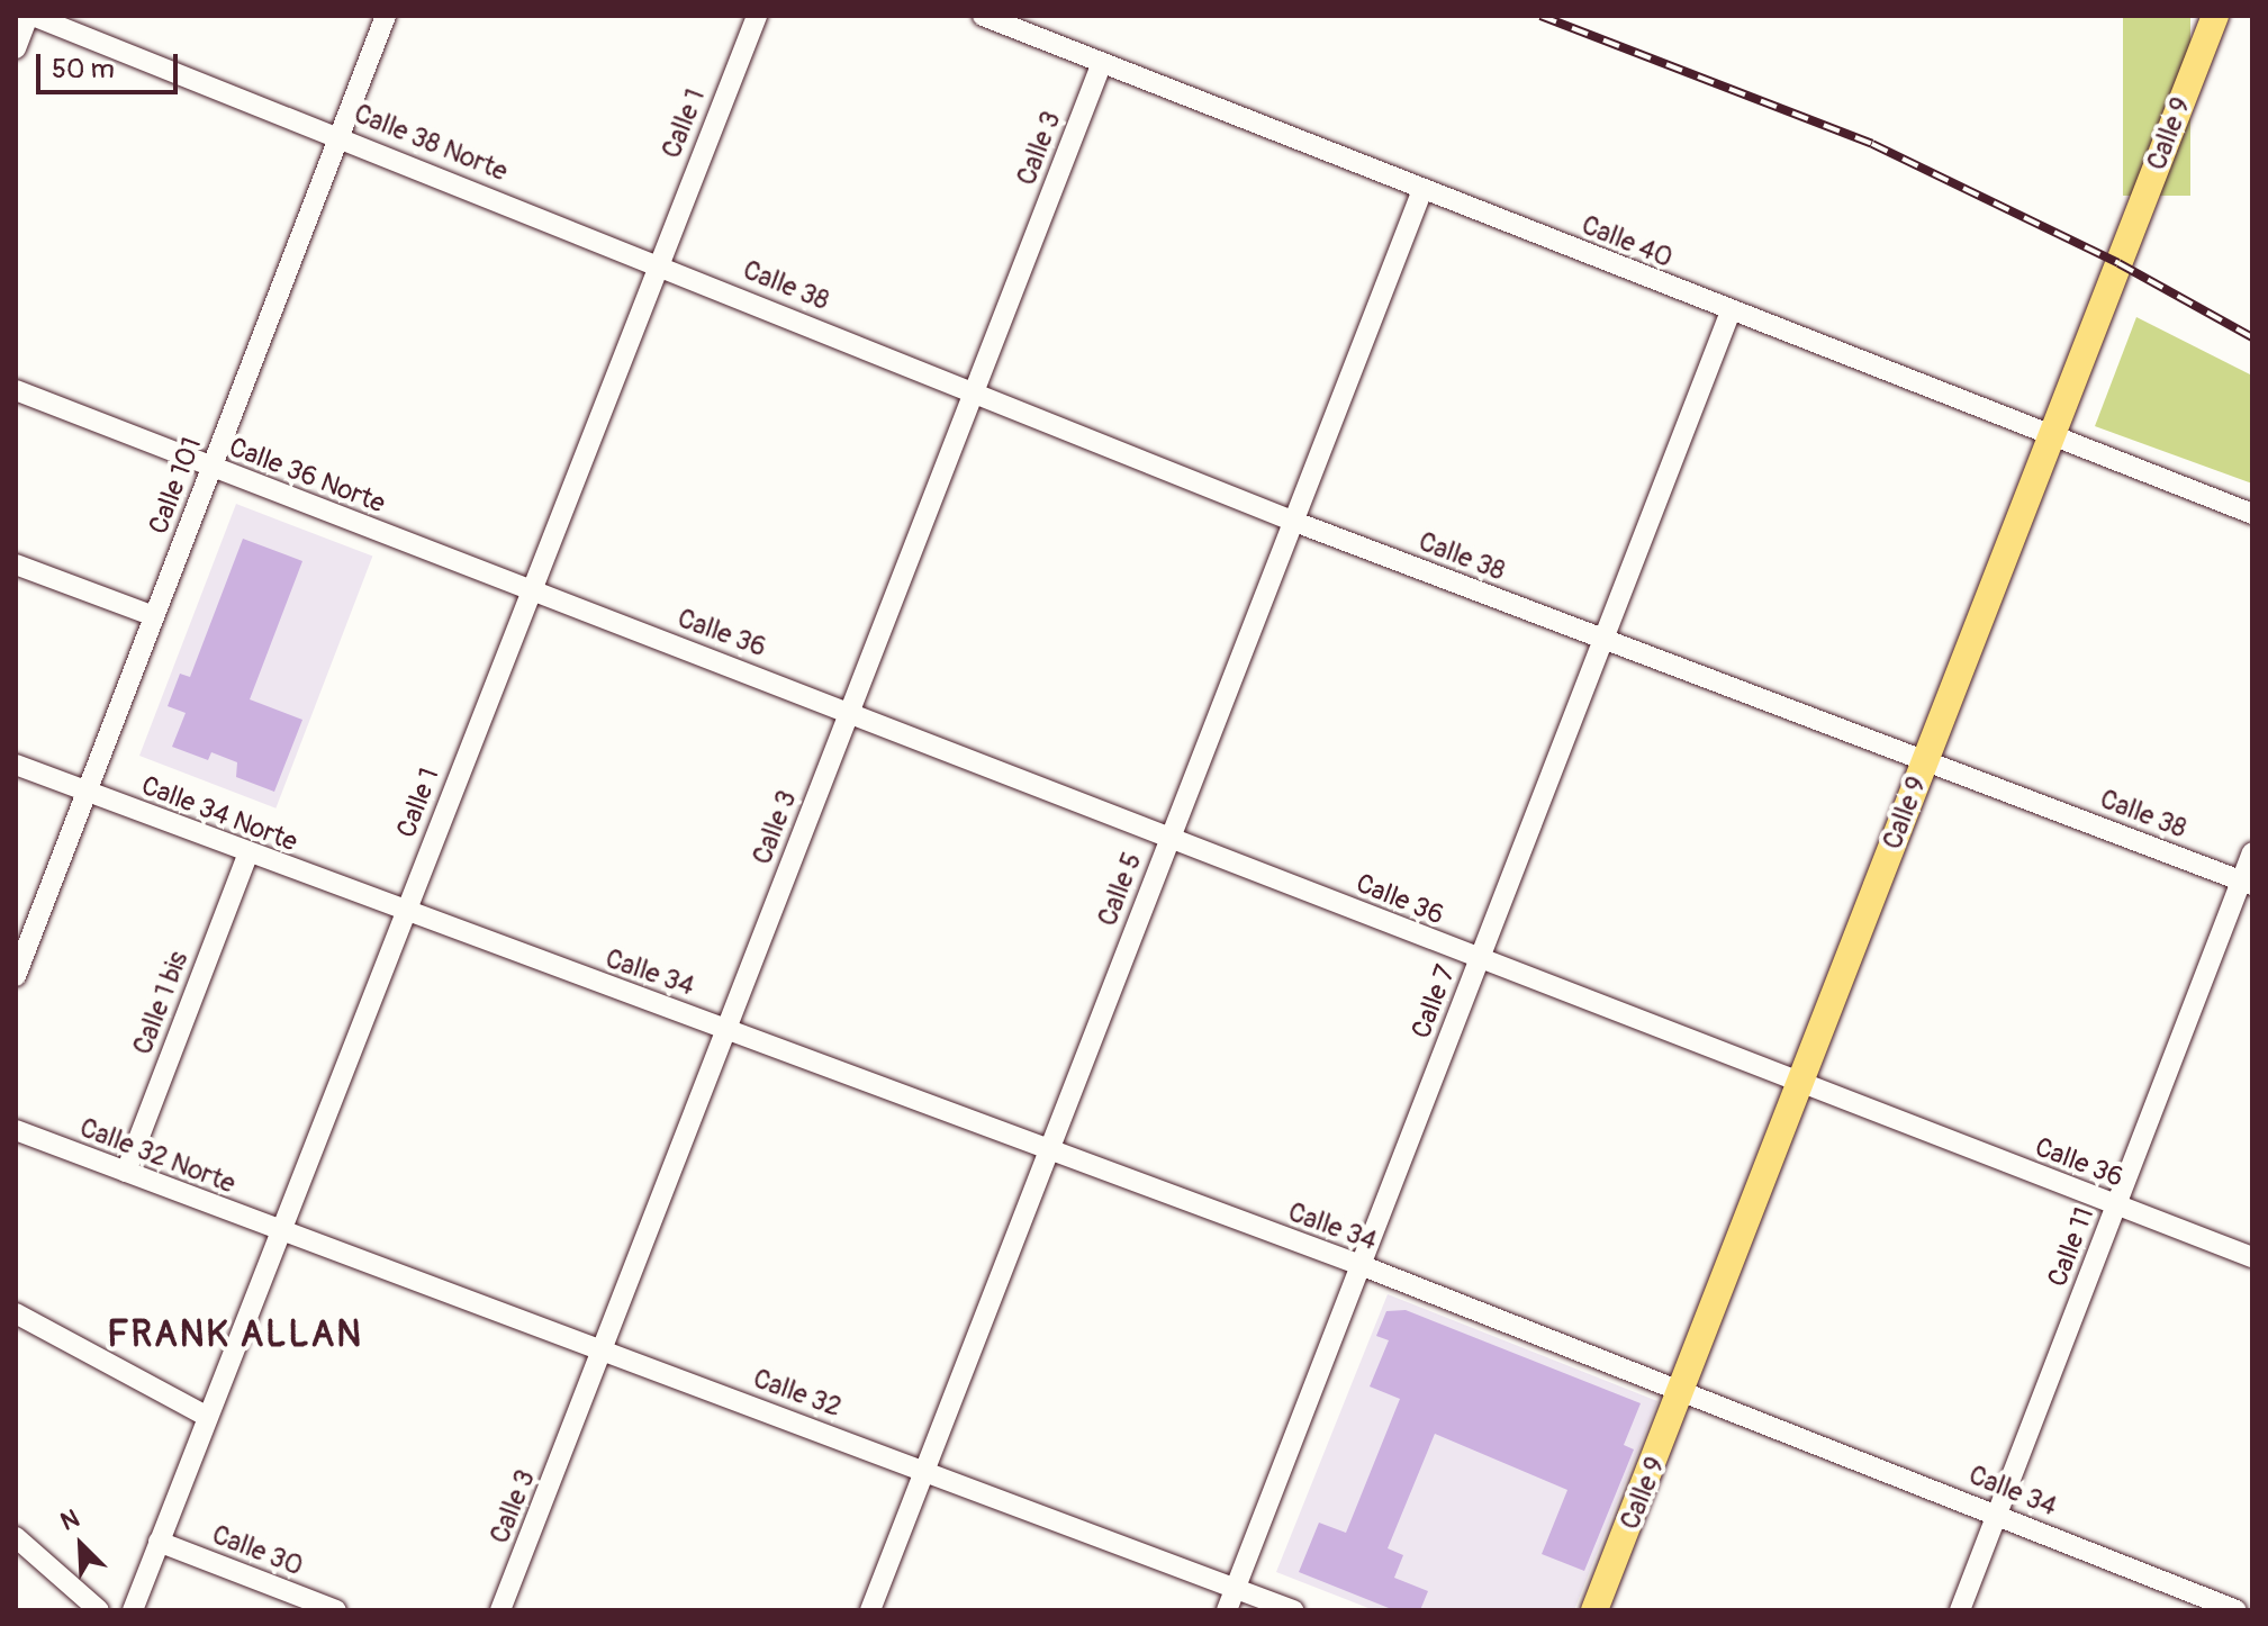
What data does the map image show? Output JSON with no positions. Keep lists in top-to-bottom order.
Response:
{
  "streets": {
    "main road": ["Calle 9"],
    "street": [
      "Calle 1",
      "Calle 38 Norte",
      "Calle 3",
      "Calle 40",
      "Calle 38",
      "Calle 36 Norte",
      "Calle 101",
      "Calle 36",
      "Calle 34 Norte",
      "Calle 5",
      "Calle 34",
      "Calle 7",
      "Calle 1 bis",
      "Calle 32 Norte",
      "Calle 11",
      "Calle 32",
      "Calle 30"
    ]
  },
  "crossings": [
    ["Calle 1", "Calle 38 Norte"],
    ["Calle 1", "Calle 38"],
    ["Calle 1", "Calle 36 Norte"],
    ["Calle 1", "Calle 36"],
    ["Calle 1", "Calle 34 Norte"],
    ["Calle 1", "Calle 34"],
    ["Calle 1", "Calle 32 Norte"],
    ["Calle 1", "Calle 32"],
    ["Calle 1", "Calle 30"],
    ["Calle 9", "Calle 40"],
    ["Calle 9", "Calle 38"],
    ["Calle 9", "Calle 36"],
    ["Calle 9", "Calle 34"],
    ["Calle 38 Norte", "Calle 38"],
    ["Calle 38 Norte", "Calle 101"],
    ["Calle 3", "Calle 40"],
    ["Calle 3", "Calle 38"],
    ["Calle 3", "Calle 36"],
    ["Calle 3", "Calle 34"],
    ["Calle 3", "Calle 32"],
    ["Calle 40", "Calle 5"],
    ["Calle 40", "Calle 7"],
    ["Calle 38", "Calle 5"],
    ["Calle 38", "Calle 7"],
    ["Calle 38", "Calle 11"],
    ["Calle 36 Norte", "Calle 101"],
    ["Calle 36 Norte", "Calle 36"],
    ["Calle 101", "Calle 34 Norte"],
    ["Calle 36", "Calle 5"],
    ["Calle 36", "Calle 7"],
    ["Calle 36", "Calle 11"],
    ["Calle 34 Norte", "Calle 34"],
    ["Calle 34 Norte", "Calle 1 bis"],
    ["Calle 5", "Calle 34"],
    ["Calle 5", "Calle 32"],
    ["Calle 34", "Calle 7"],
    ["Calle 34", "Calle 11"],
    ["Calle 7", "Calle 32"],
    ["Calle 1 bis", "Calle 32 Norte"],
    ["Calle 32 Norte", "Calle 32"]
  ],
  "districts": ["FRANK ALLAN"],
  "scale_bar": "50 m",
  "north": "top left"
}
